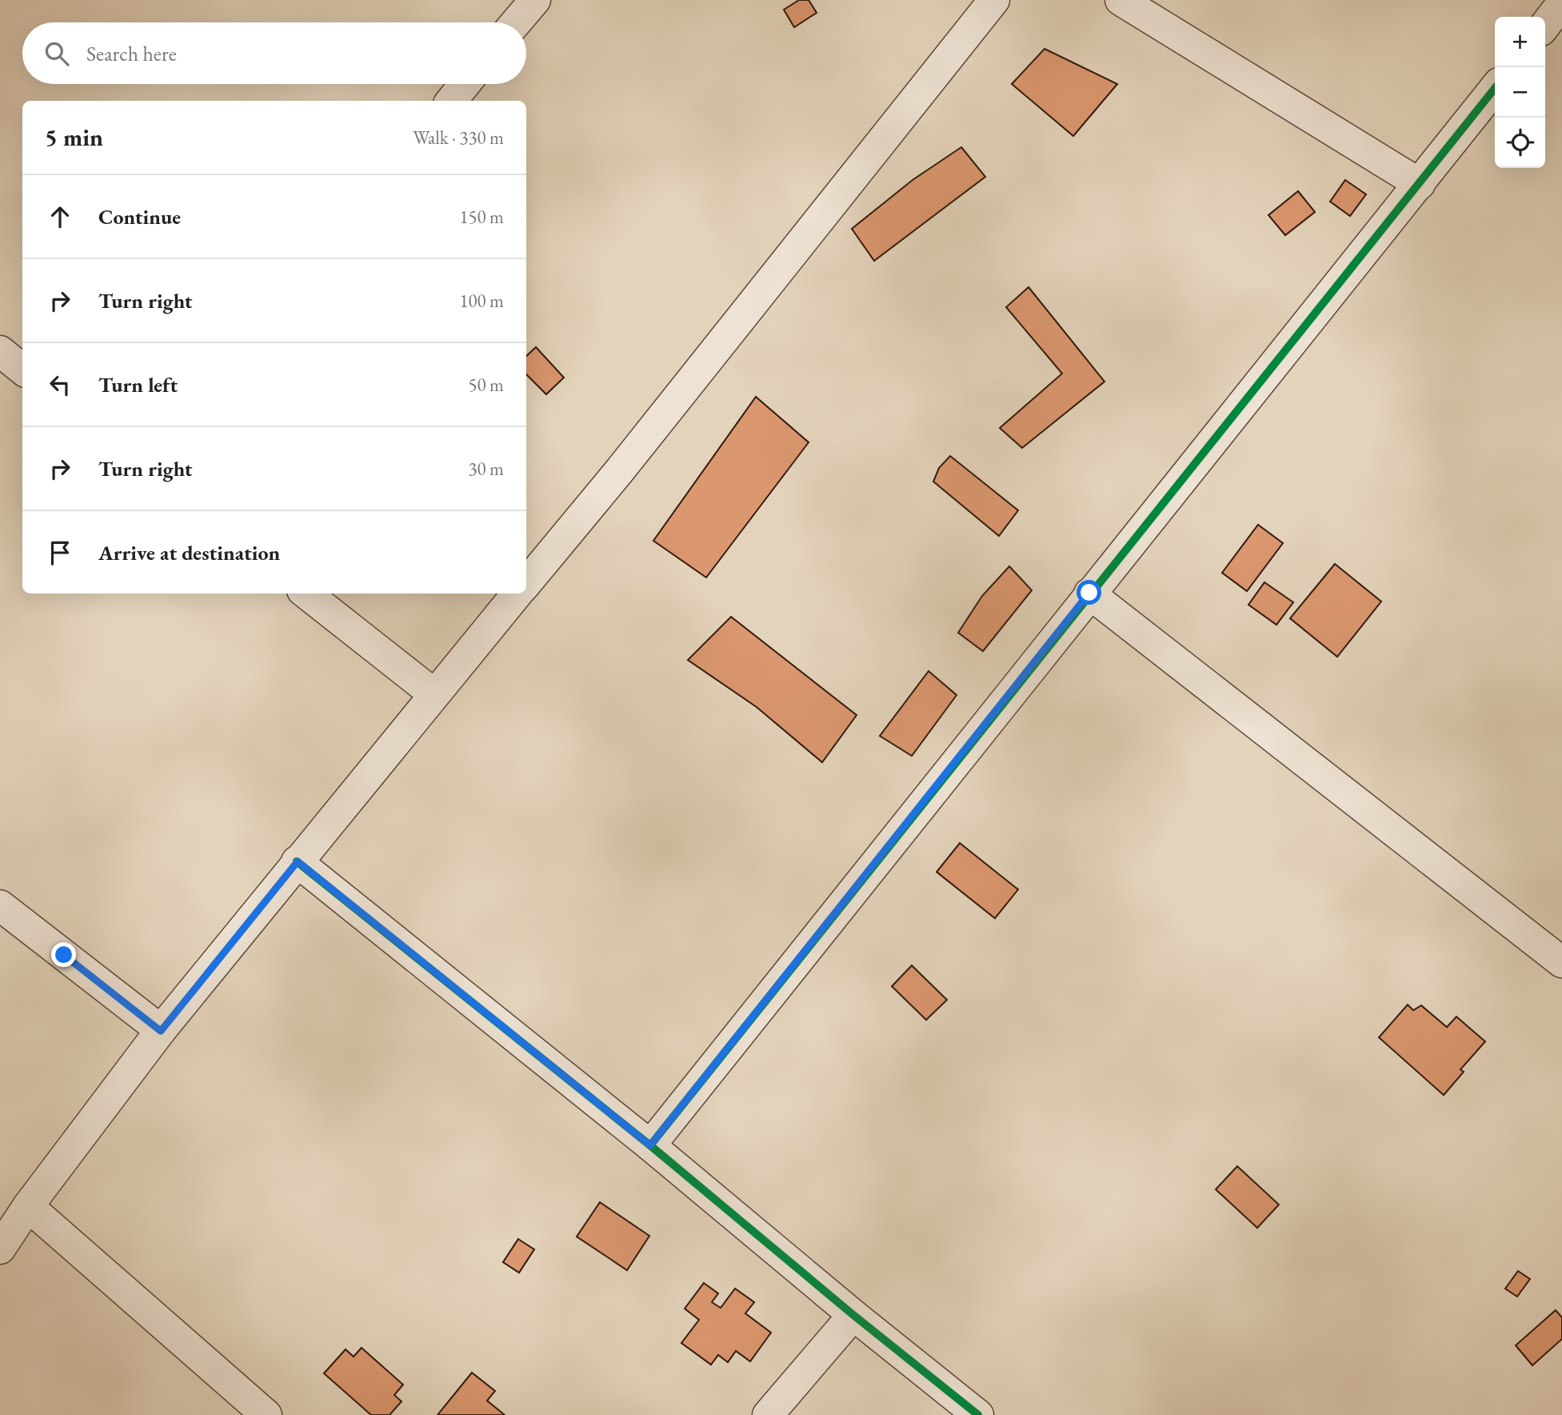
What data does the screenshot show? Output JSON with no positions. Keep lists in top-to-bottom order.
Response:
{
  "page": {
    "map_buttons": ["+", "−"],
    "search": "Search here",
    "heading": ["5 min", "Walk · 330 m"],
    "list": [
      ["Continue", "150 m"],
      ["Turn right", "100 m"],
      ["Turn left", "50 m"],
      ["Turn right", "30 m"],
      "Arrive at destination"
    ]
  }
}
